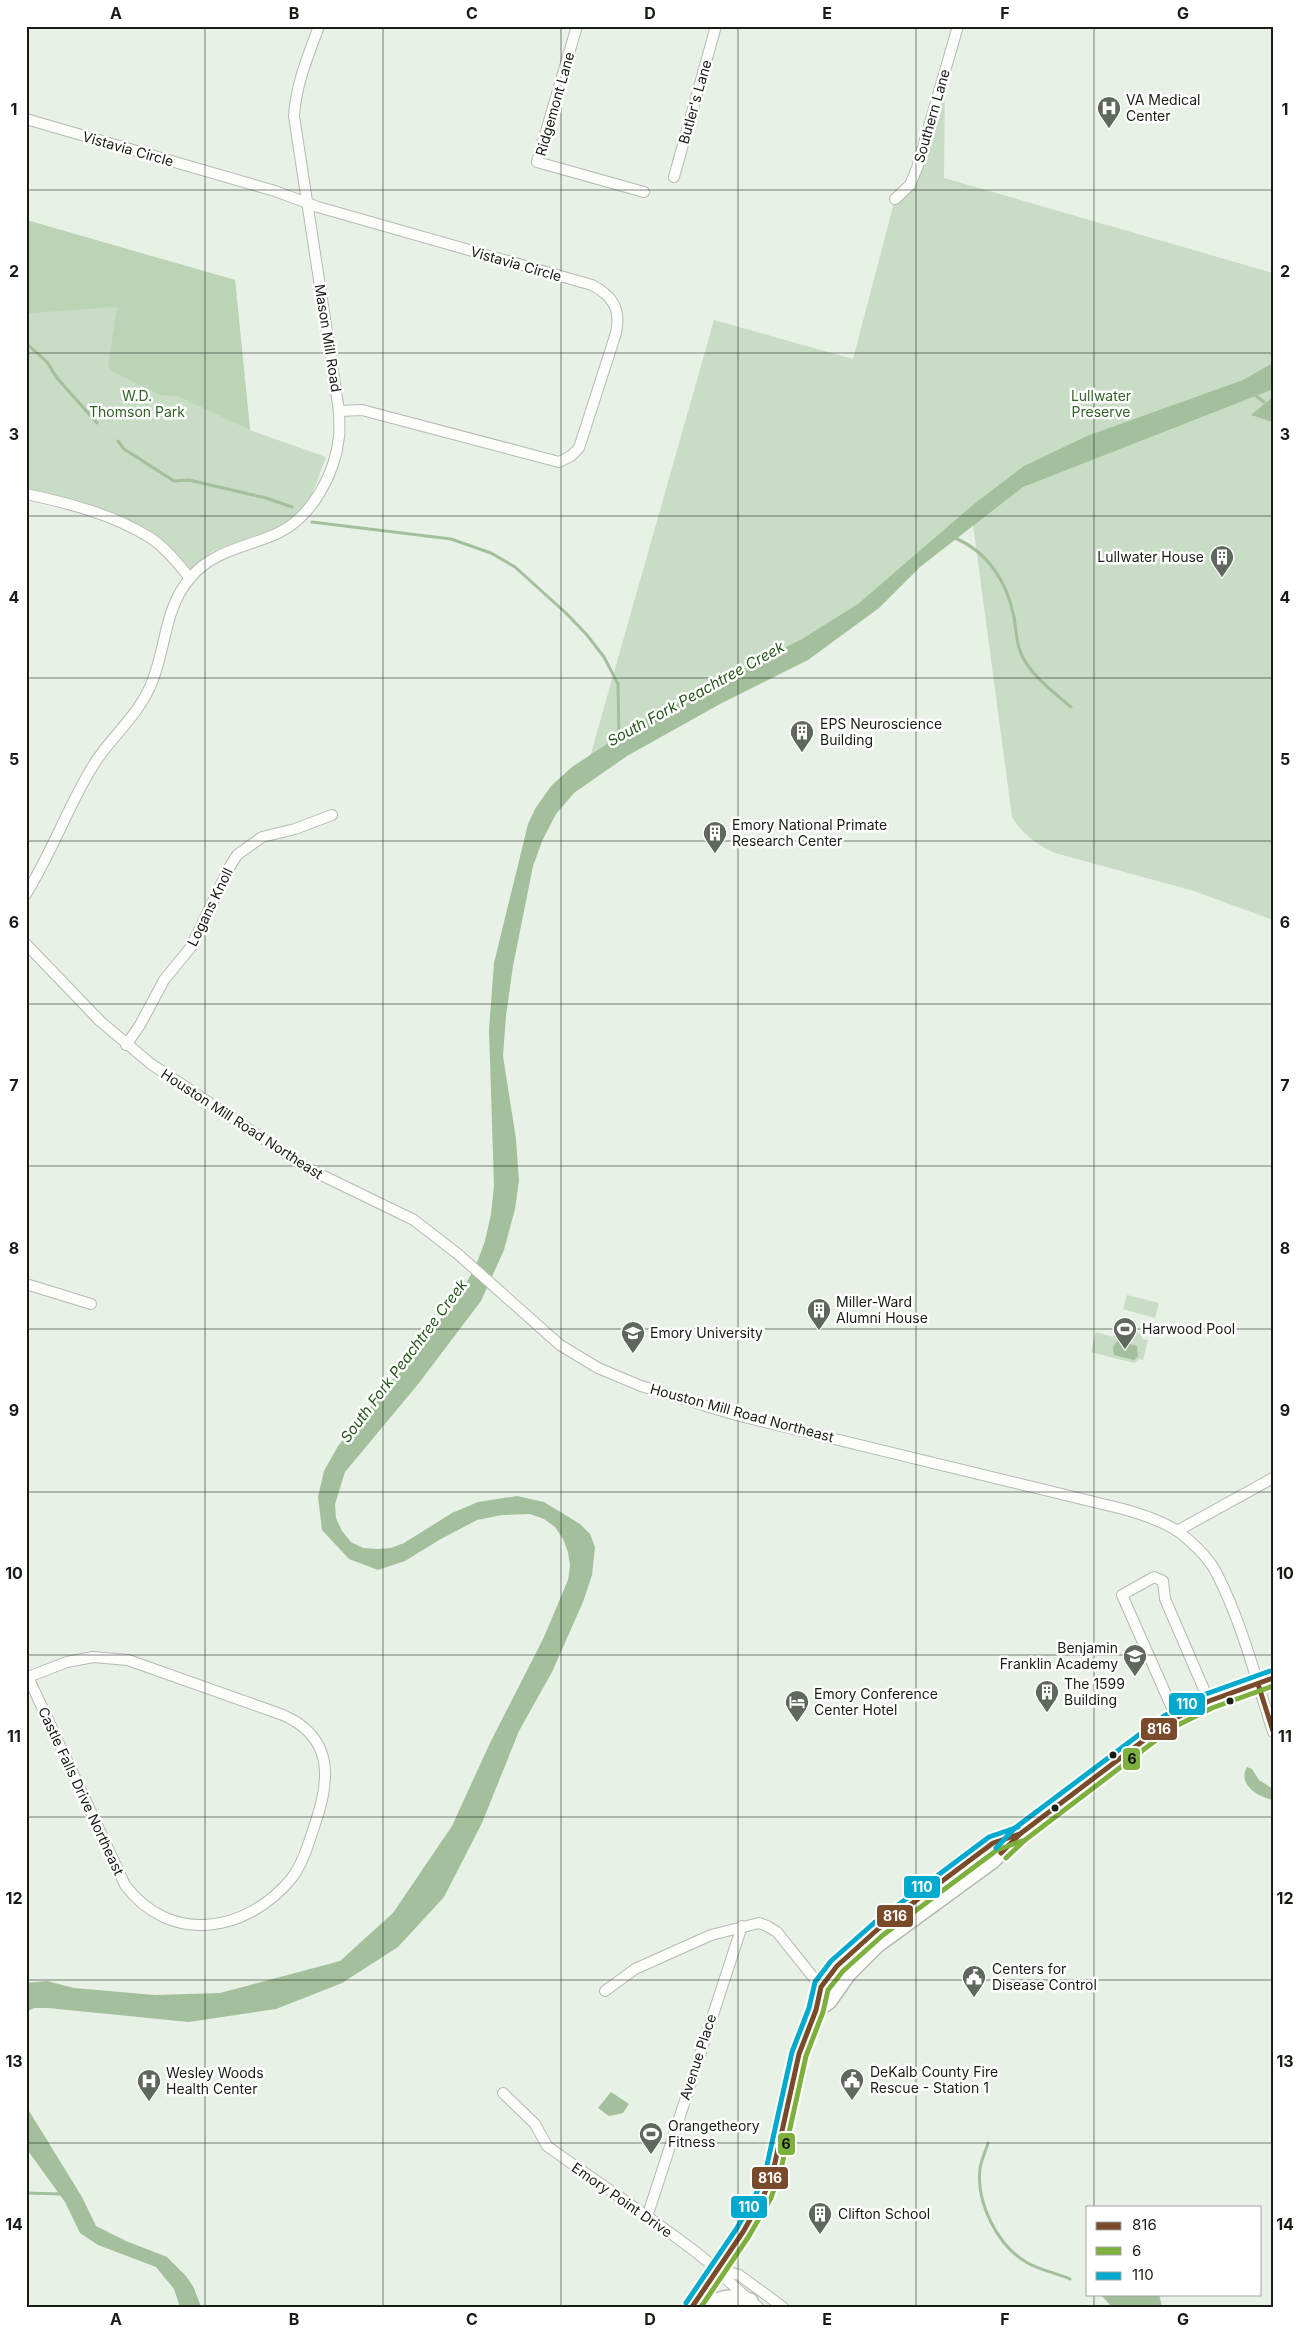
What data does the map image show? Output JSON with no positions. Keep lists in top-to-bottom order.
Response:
{
  "streets": {
    "street": [
      "Butler's Lane",
      "Ridgemont Lane",
      "Southern Lane",
      "Vistavia Circle",
      "Mason Mill Road",
      "Logans Knoll",
      "Houston Mill Road Northeast",
      "Castle Falls Drive Northeast",
      "Avenue Place",
      "Emory Point Drive"
    ]
  },
  "crossings": [
    ["Vistavia Circle", "Mason Mill Road"],
    ["Logans Knoll", "Houston Mill Road Northeast"],
    ["Avenue Place", "Emory Point Drive"]
  ],
  "water": ["South Fork Peachtree Creek"],
  "parks": ["W.D. Thomson Park", "Lullwater Preserve"],
  "places": {
    "hospital": ["VA Medical Center", "Wesley Woods Health Center"],
    "building": [
      "Lullwater House",
      "EPS Neuroscience Building",
      "Emory National Primate Research Center",
      "Miller-Ward Alumni House",
      "The 1599 Building",
      "Clifton School"
    ],
    "sports": ["Harwood Pool", "Orangetheory Fitness"],
    "school or university": ["Emory University", "Benjamin Franklin Academy"],
    "hotel": ["Emory Conference Center Hotel"],
    "public building": ["Centers for Disease Control", "DeKalb County Fire Rescue - Station 1"]
  },
  "lines": ["transit line 110", "transit line 816", "transit line 6"],
  "legend": ["816", "6", "110"],
  "grid": {
    "columns": [
      "A",
      "B",
      "C",
      "D",
      "E",
      "F",
      "G"
    ],
    "rows": [
      "1",
      "2",
      "3",
      "4",
      "5",
      "6",
      "7",
      "8",
      "9",
      "10",
      "11",
      "12",
      "13",
      "14"
    ]
  }
}
